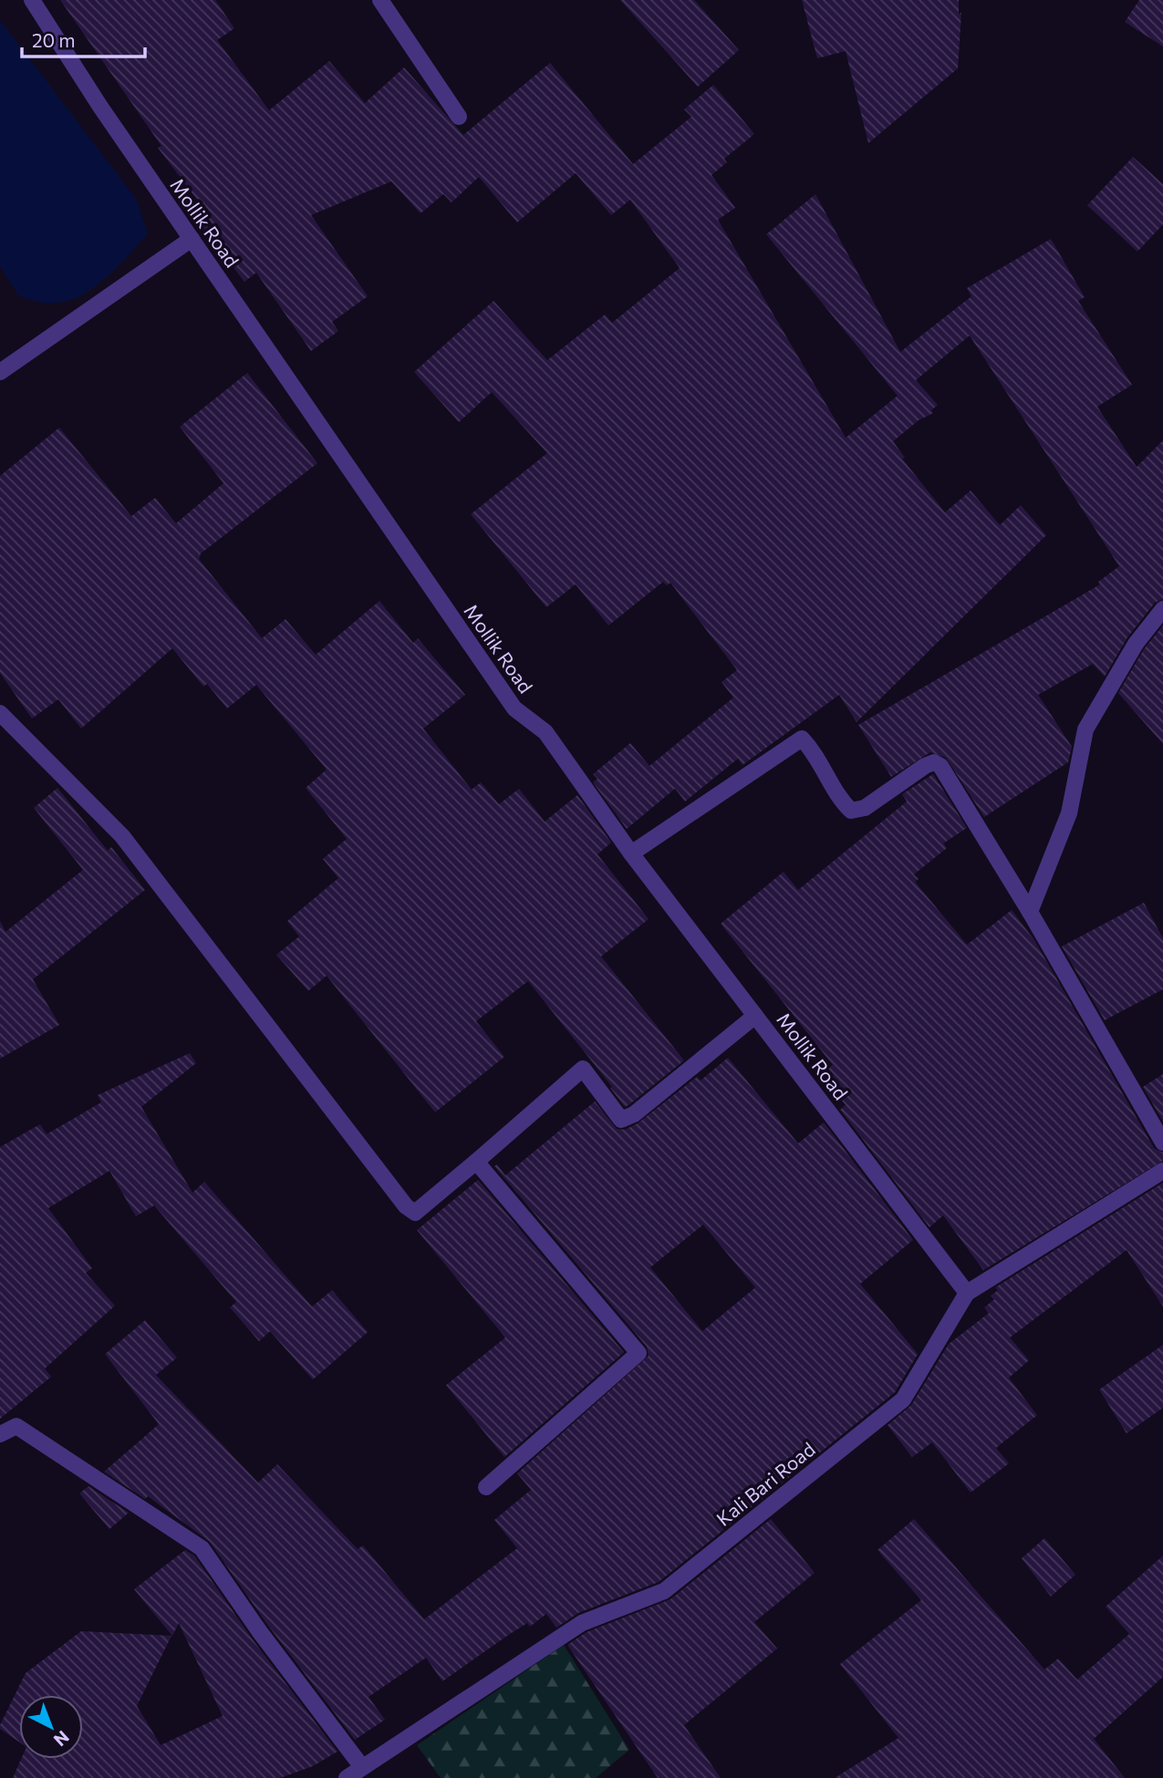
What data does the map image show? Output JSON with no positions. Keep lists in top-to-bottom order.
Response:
{
  "streets": {
    "street": ["Mollik Road", "Kali Bari Road"]
  },
  "crossings": [
    ["Mollik Road", "Kali Bari Road"]
  ],
  "scale_bar": "20 m",
  "north": "bottom right"
}
